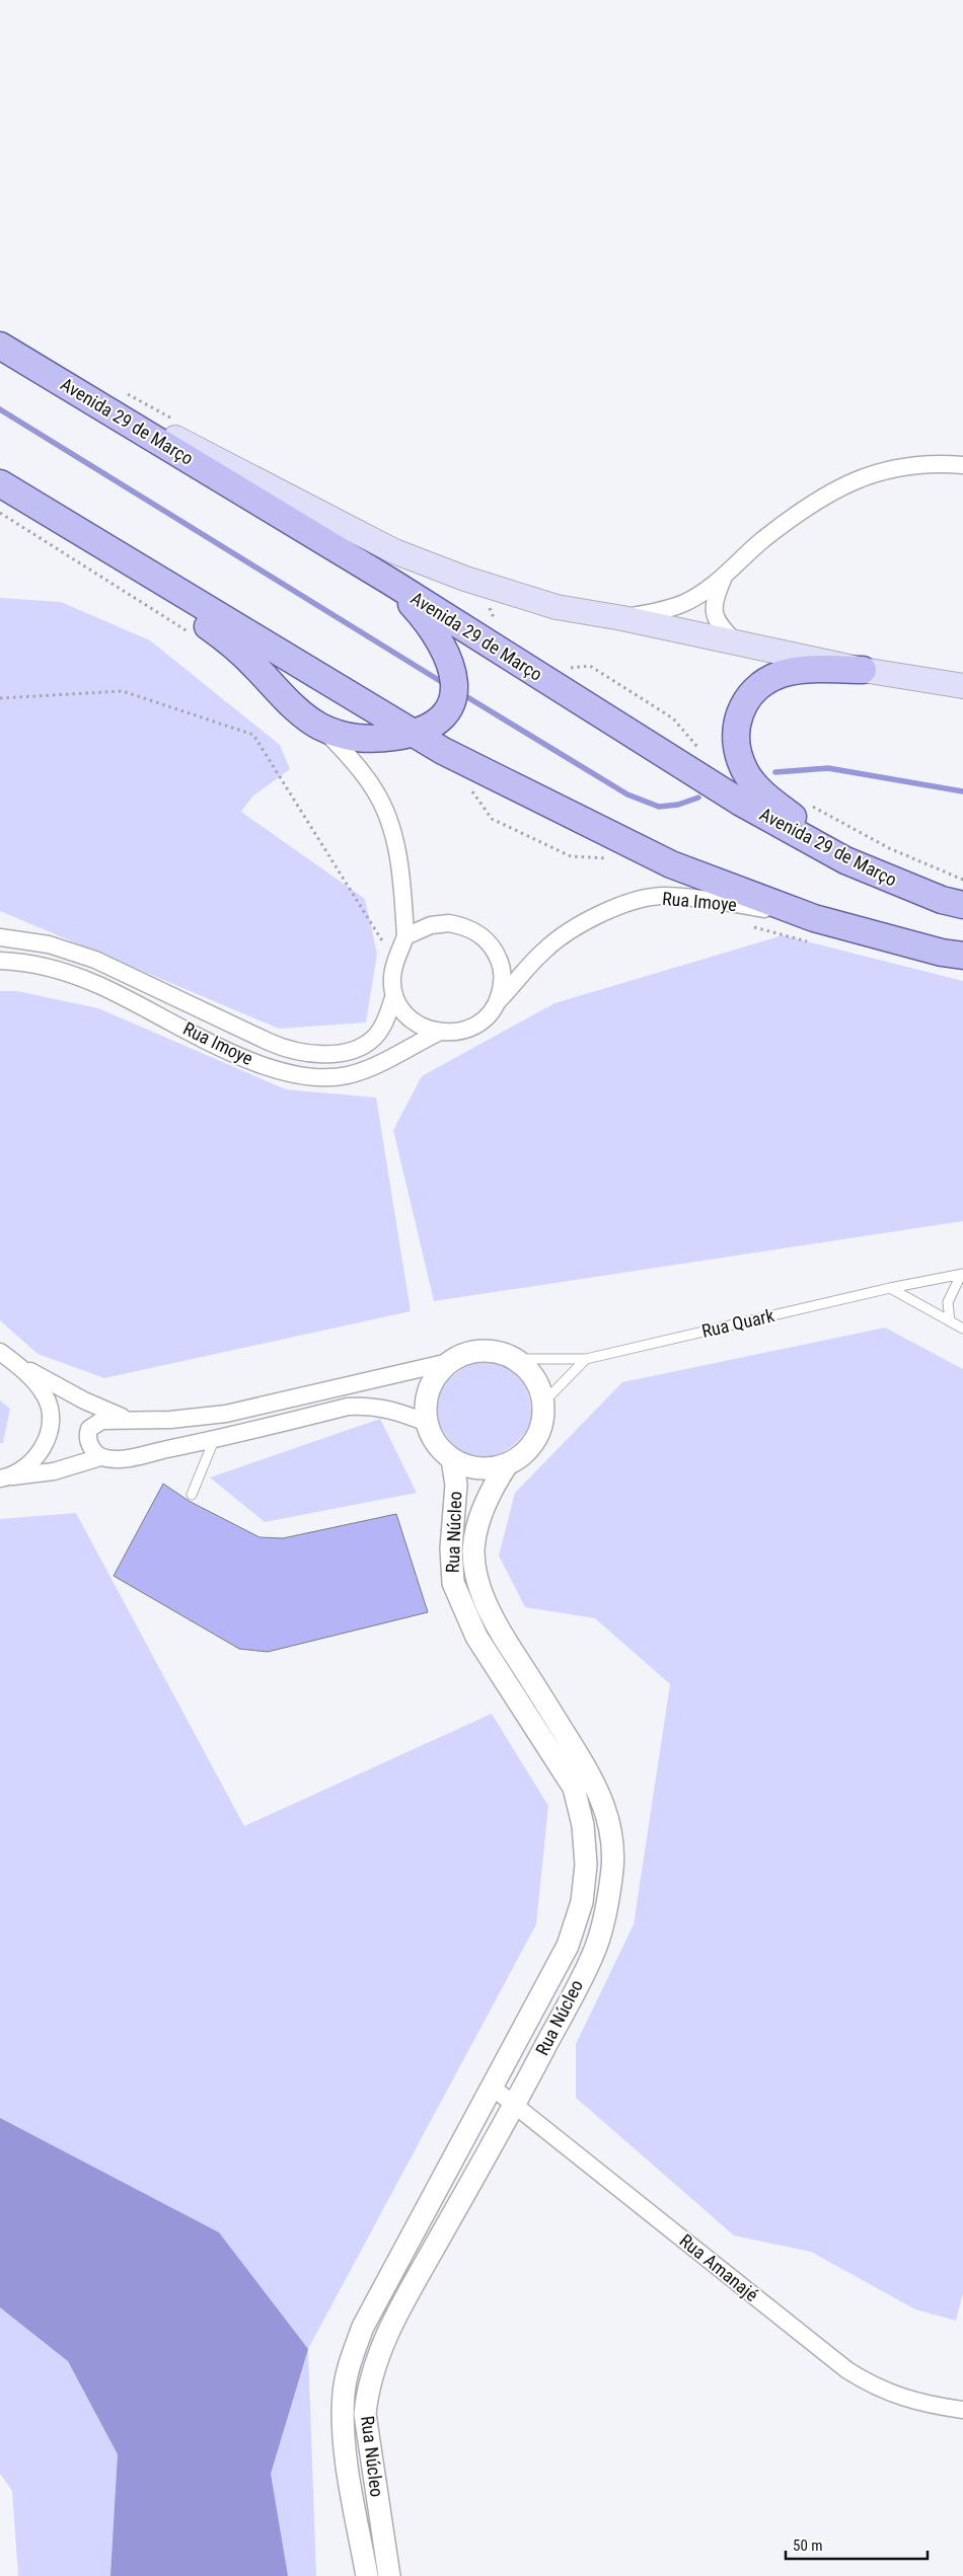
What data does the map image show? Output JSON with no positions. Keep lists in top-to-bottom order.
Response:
{
  "streets": {
    "main road": ["Avenida 29 de Março"],
    "street": ["Rua Imoye", "Rua Núcleo", "Rua Amanajé"],
    "lane": ["Rua Quark"]
  },
  "crossings": [
    ["Rua Quark", "Rua Núcleo"],
    ["Rua Núcleo", "Rua Amanajé"]
  ],
  "scale_bar": "50 m"
}
